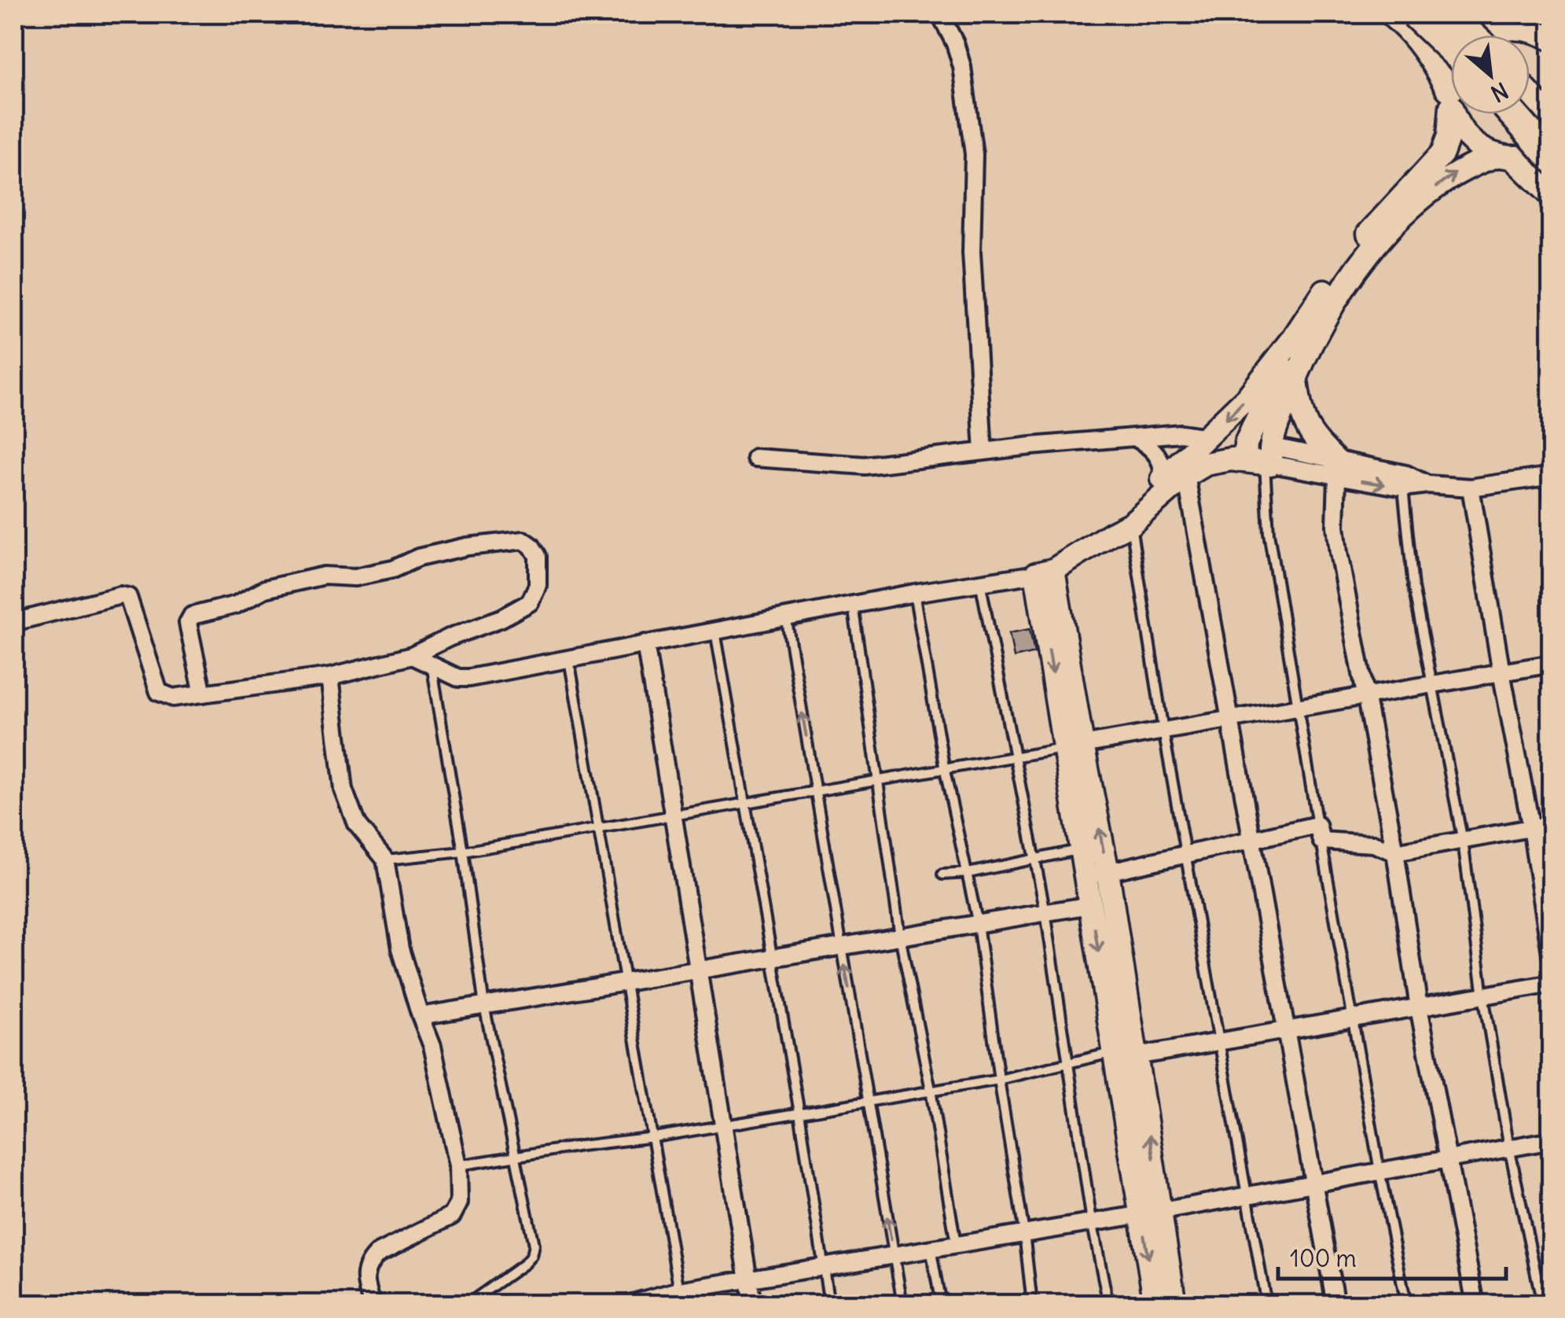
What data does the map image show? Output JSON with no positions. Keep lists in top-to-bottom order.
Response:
{
  "scale_bar": "100 m",
  "north": "bottom right"
}
